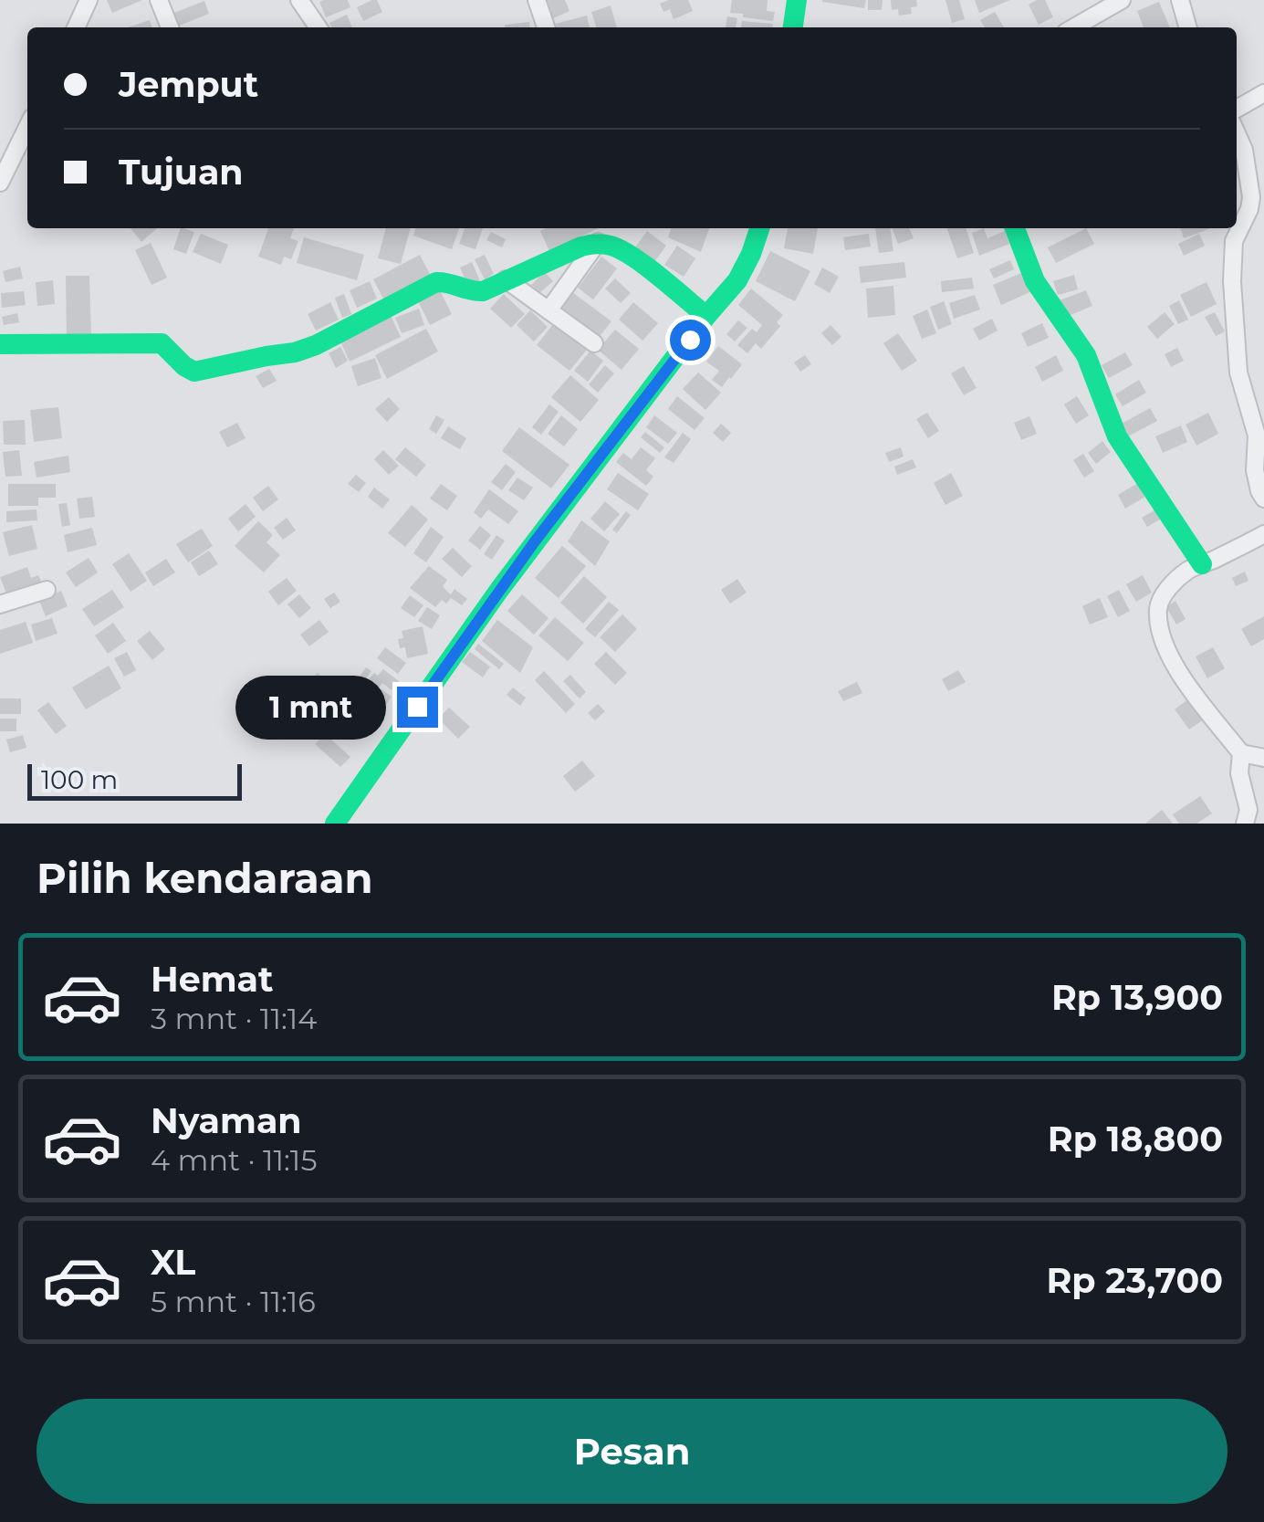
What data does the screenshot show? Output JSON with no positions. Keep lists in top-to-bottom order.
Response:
{
  "scale_bar": "100 m",
  "page": {
    "banner": ["Jemput", "Tujuan"],
    "bubble": "1 mnt",
    "scale": "100 m",
    "heading": "Pilih kendaraan",
    "list": [
      {
        "name": "Hemat",
        "note": "3 mnt · 11:14",
        "value": "Rp 13,900"
      },
      {
        "name": "Nyaman",
        "note": "4 mnt · 11:15",
        "value": "Rp 18,800"
      },
      {
        "name": "XL",
        "note": "5 mnt · 11:16",
        "value": "Rp 23,700"
      }
    ],
    "buttons": "Pesan"
  }
}
